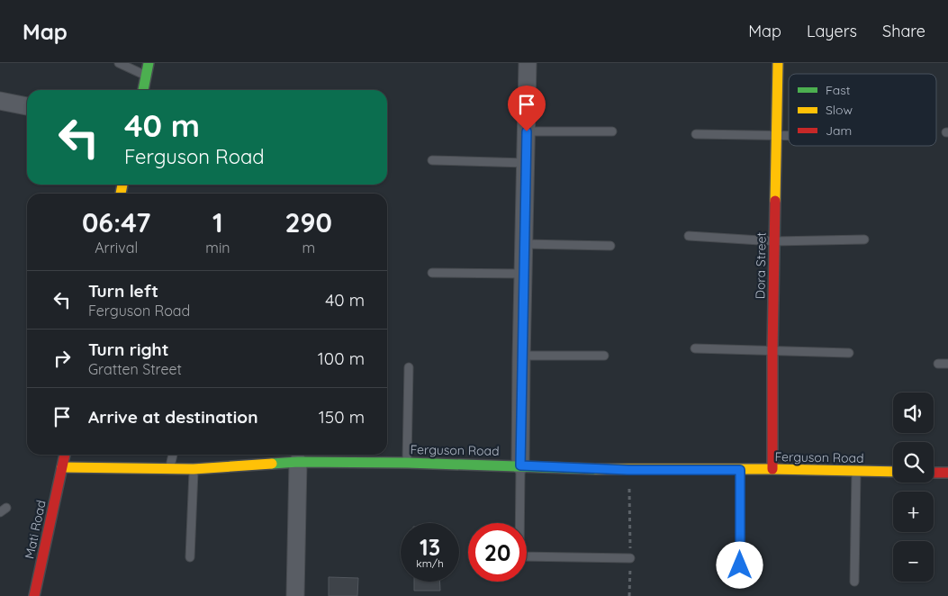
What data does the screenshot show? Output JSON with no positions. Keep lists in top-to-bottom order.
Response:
{
  "streets": {
    "street": ["Dora Street", "Ferguson Road", "Mati Road"]
  },
  "crossings": [
    ["Dora Street", "Ferguson Road"],
    ["Ferguson Road", "Mati Road"]
  ],
  "legend": ["Fast", "Slow", "Jam"],
  "page": {
    "header": "Map",
    "nav": ["Map", "Layers", "Share"],
    "turn": ["40 m", "Ferguson Road"],
    "eta": [
      "06:47",
      "Arrival",
      "1",
      "min",
      "290",
      "m"
    ],
    "list": [
      {
        "name": "Turn left",
        "note": "Ferguson Road",
        "value": "40 m"
      },
      {
        "name": "Turn right",
        "note": "Gratten Street",
        "value": "100 m"
      },
      {
        "name": "Arrive at destination",
        "value": "150 m"
      }
    ],
    "map_buttons": ["+", "−"],
    "speed": "13 km/h",
    "limit": "20"
  }
}
